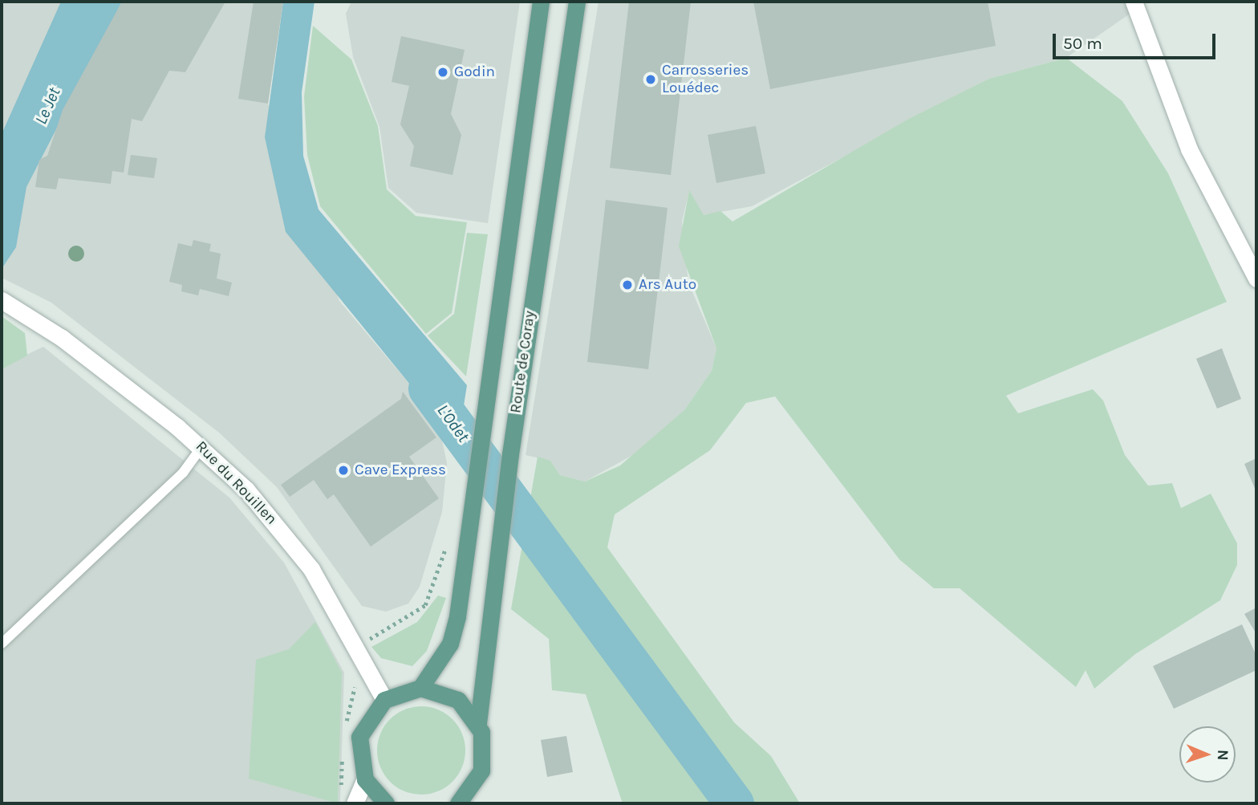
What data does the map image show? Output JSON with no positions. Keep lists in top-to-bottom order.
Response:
{
  "streets": {
    "main road": ["Route de Coray"],
    "street": ["Rue du Rouillen"]
  },
  "water": ["Le Jet", "L'Odet"],
  "places": [
    "Godin",
    "Carrosseries Louédec",
    "Ars Auto",
    "Cave Express"
  ],
  "scale_bar": "50 m",
  "north": "right"
}
